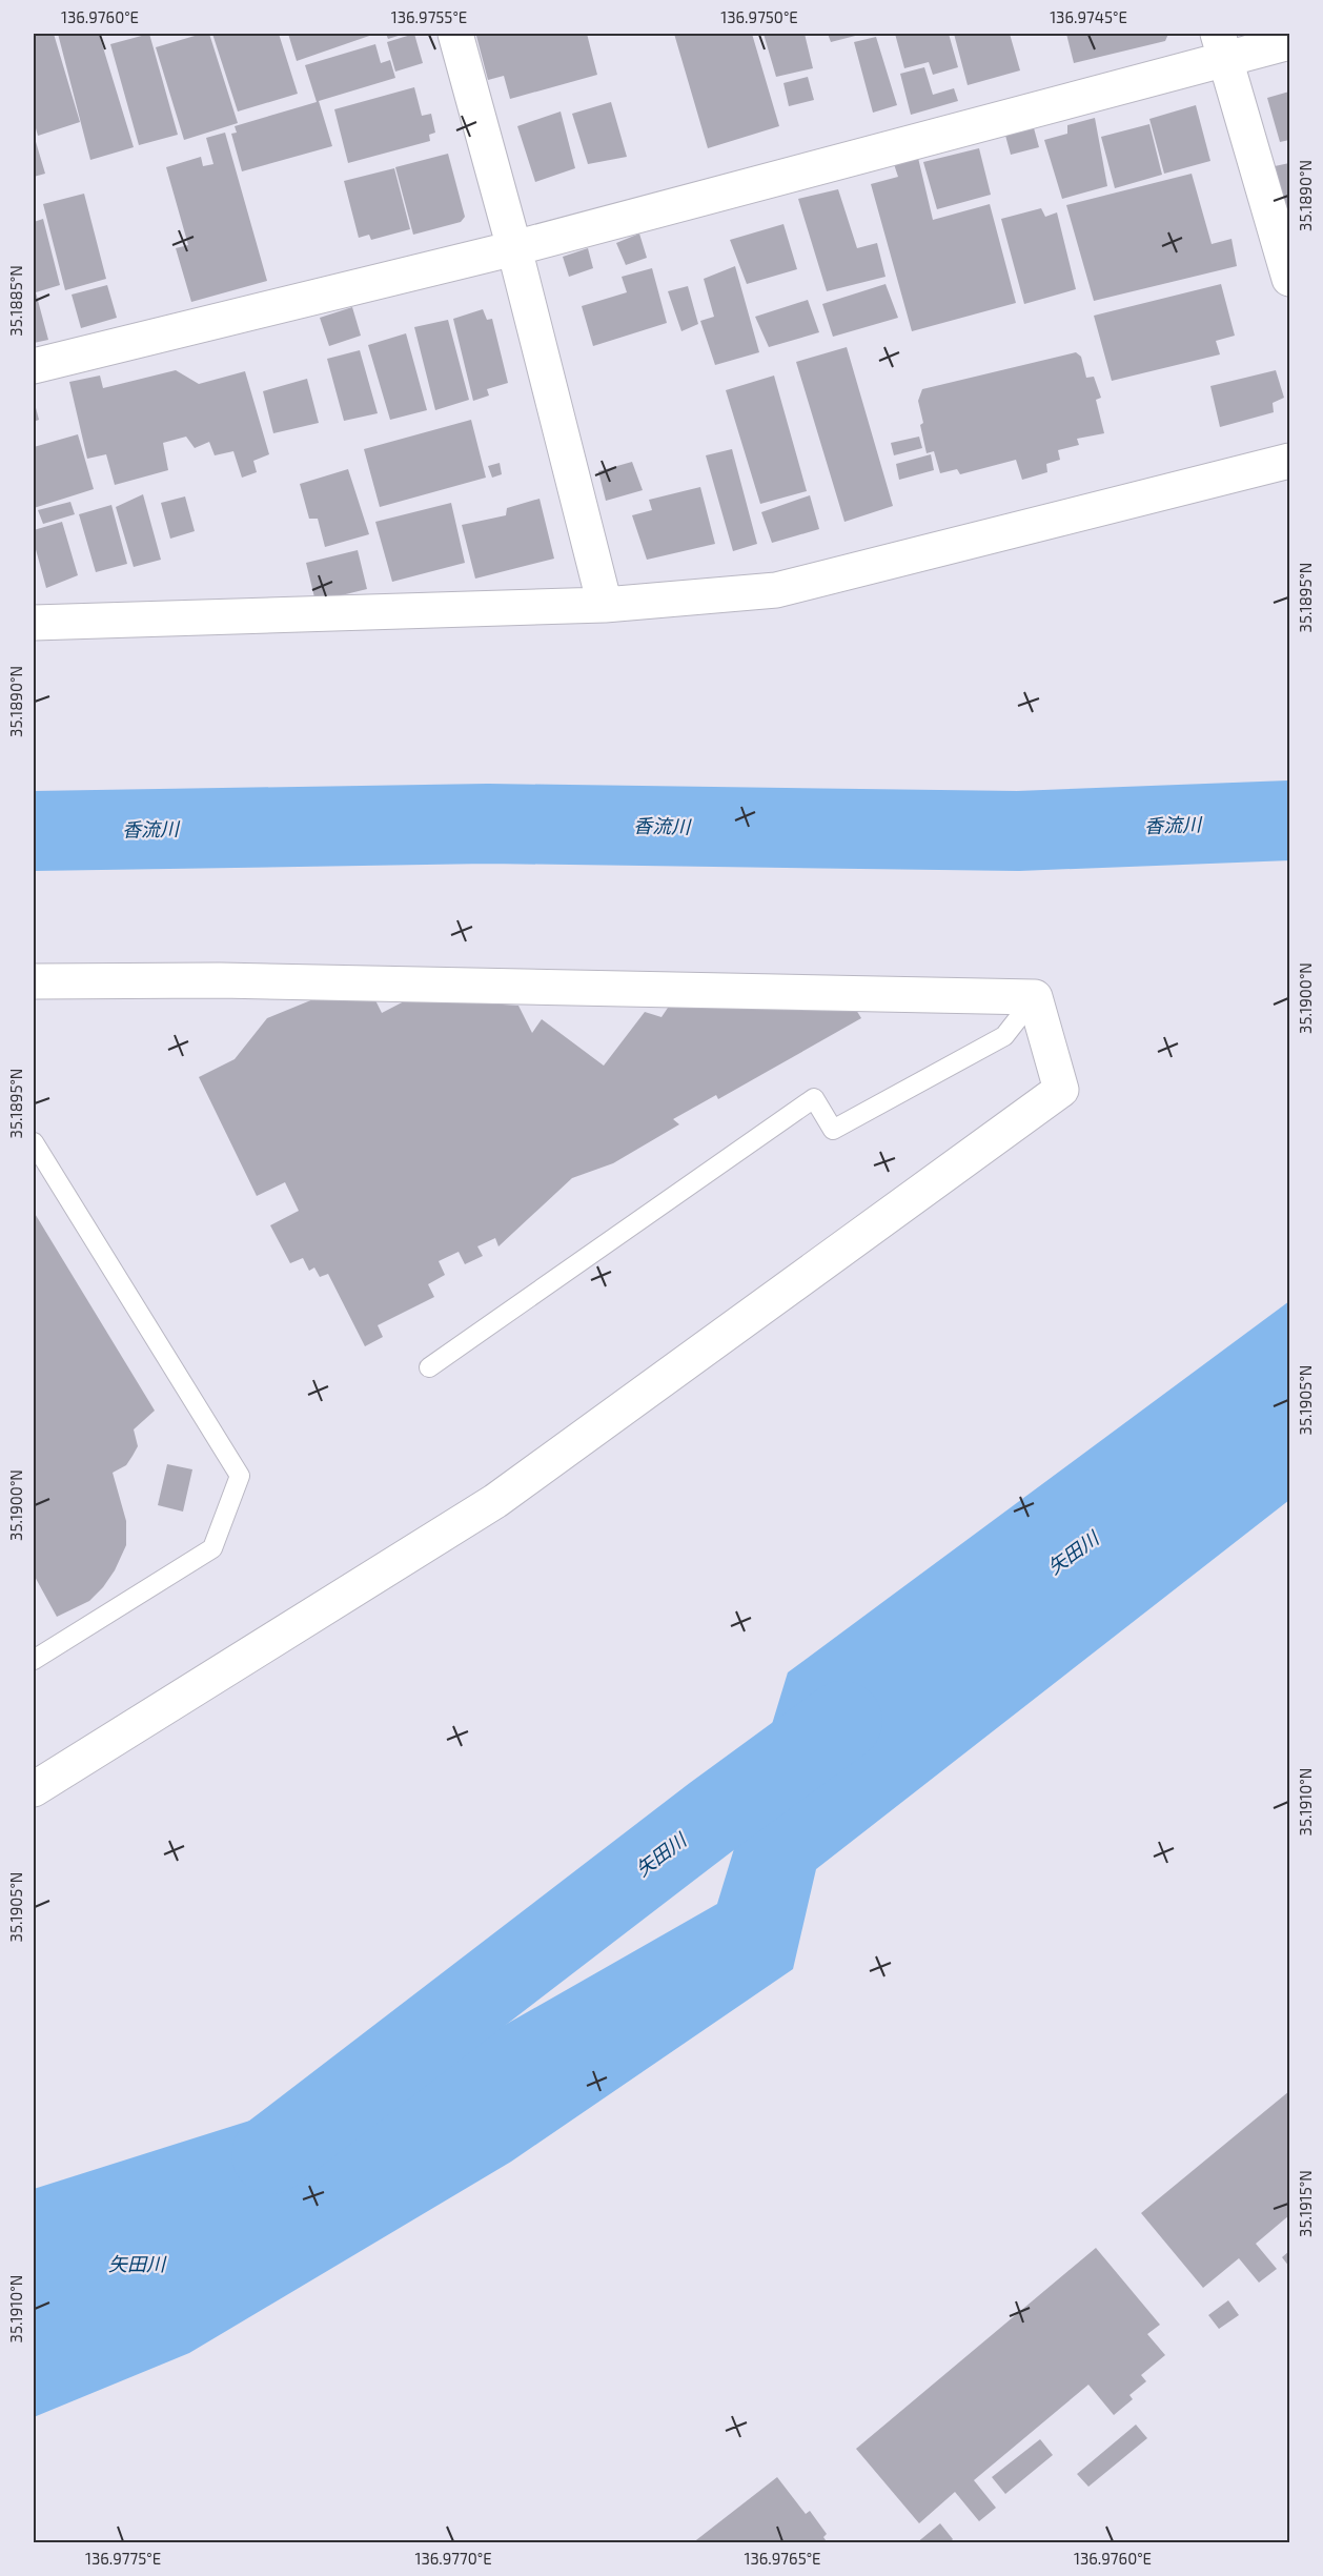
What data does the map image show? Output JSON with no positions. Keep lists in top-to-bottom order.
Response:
{
  "water": ["香流川", "矢田川"],
  "coordinates": [
    "136.9760°E",
    "136.9755°E",
    "136.9750°E",
    "136.9745°E",
    "35.1890°N",
    "35.1885°N",
    "35.1895°N",
    "35.1900°N",
    "35.1905°N",
    "35.1910°N",
    "35.1915°N",
    "136.9775°E",
    "136.9770°E",
    "136.9765°E"
  ]
}
